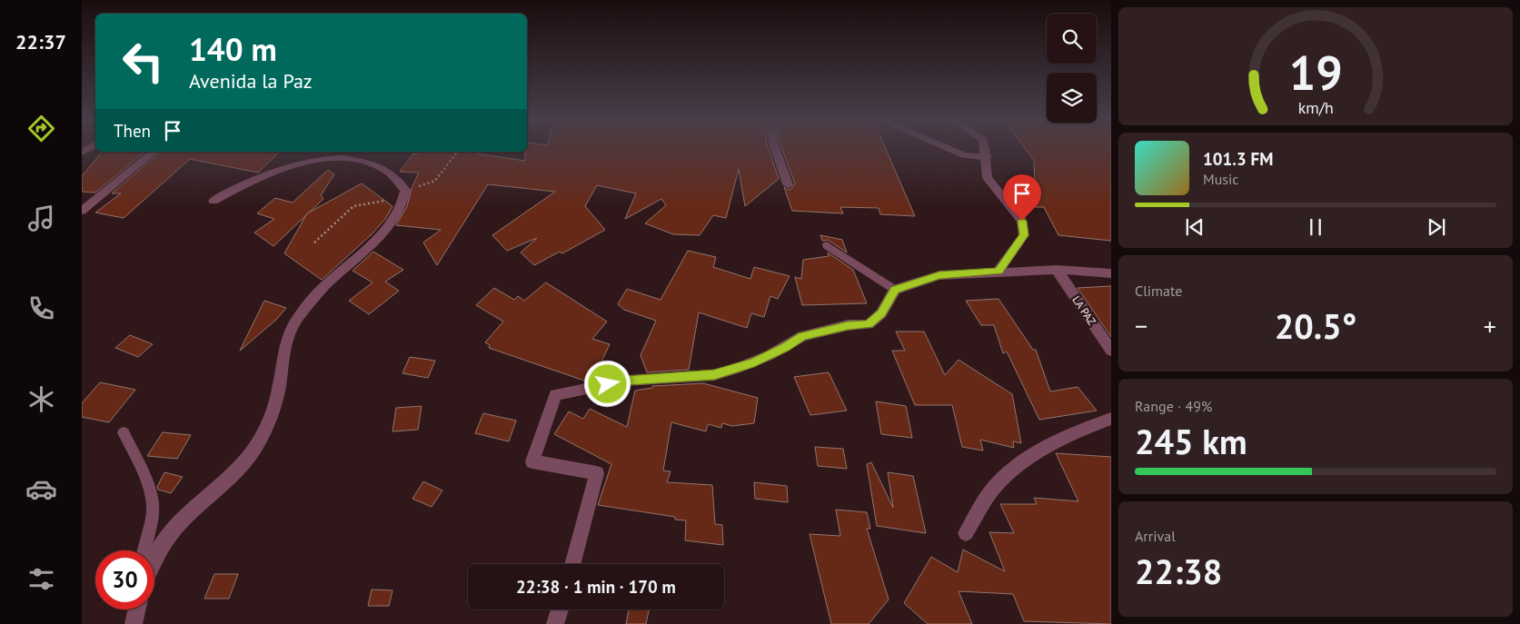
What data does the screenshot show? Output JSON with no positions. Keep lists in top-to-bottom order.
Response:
{
  "streets": {
    "street": ["LA PAZ"]
  },
  "page": {
    "tabs": "22:37",
    "turn": ["140 m", "Avenida la Paz"],
    "then": "Then",
    "song": ["101.3 FM", "Music"],
    "tile": [
      "Climate",
      ["Range · 49%", "245 km"],
      ["Arrival", "22:38"]
    ],
    "heat": ["−", "20.5°", "+"],
    "limit": "30",
    "trip": "22:38 · 1 min · 170 m",
    "gauge": ["19", "km/h"]
  }
}
